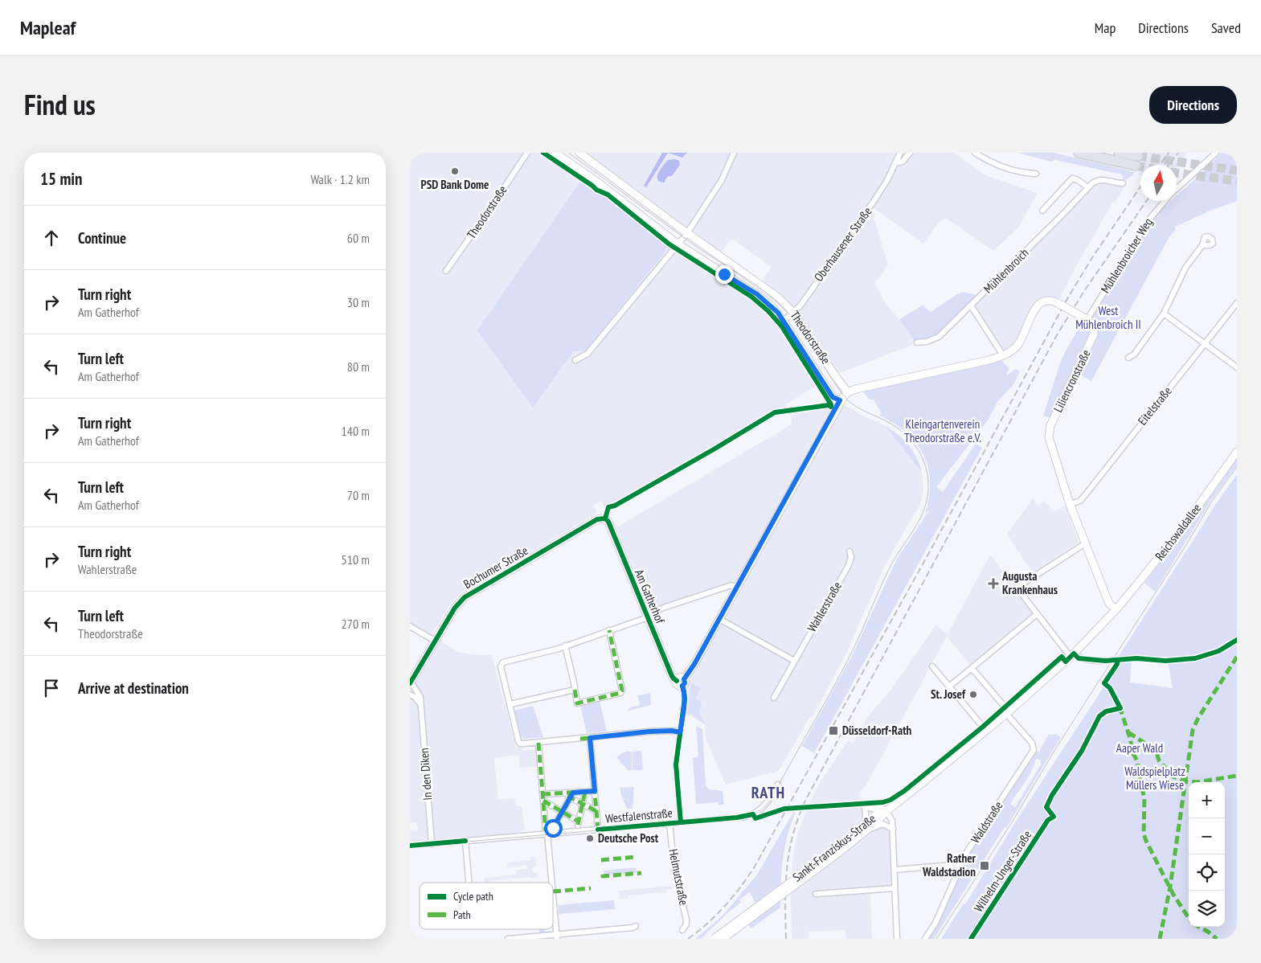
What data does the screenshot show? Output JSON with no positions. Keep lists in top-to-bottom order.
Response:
{
  "streets": {
    "main road": [
      "Theodorstraße",
      "Liliencronstraße",
      "Reichswaldallee",
      "Bochumer Straße",
      "Am Gatherhof",
      "Sankt-Franziskus-Straße"
    ],
    "street": [
      "Oberhausener Straße",
      "Mühlenbroicher Weg",
      "Mühlenbroich",
      "Eitelstraße",
      "Wahlerstraße",
      "In den Diken",
      "Westfalenstraße",
      "Waldstraße",
      "Wilhelm-Unger-Straße",
      "Helmutstraße"
    ]
  },
  "crossings": [
    ["Theodorstraße", "Oberhausener Straße"],
    ["Mühlenbroicher Weg", "Liliencronstraße"],
    ["Liliencronstraße", "Eitelstraße"],
    ["Liliencronstraße", "Reichswaldallee"],
    ["Reichswaldallee", "Waldstraße"],
    ["Reichswaldallee", "Sankt-Franziskus-Straße"],
    ["Bochumer Straße", "Am Gatherhof"],
    ["Bochumer Straße", "In den Diken"],
    ["Am Gatherhof", "Westfalenstraße"],
    ["In den Diken", "Westfalenstraße"],
    ["Westfalenstraße", "Helmutstraße"],
    ["Waldstraße", "Sankt-Franziskus-Straße"]
  ],
  "districts": ["RATH"],
  "parks": [
    "West Mühlenbroich II",
    "Kleingartenverein Theodorstraße e.V.",
    "Aaper Wald",
    "Waldspielplatz Müllers Wiese"
  ],
  "places": {
    "other": ["PSD Bank Dome", "St. Josef", "Deutsche Post"],
    "health": ["Augusta Krankenhaus"],
    "transit": ["Düsseldorf-Rath", "Rather Waldstadion"]
  },
  "legend": ["Cycle path", "Path"],
  "north": "top",
  "page": {
    "header": "Mapleaf",
    "nav": ["Map", "Directions", "Saved"],
    "title": "Find us",
    "buttons": "Directions",
    "heading": ["15 min", "Walk · 1.2 km"],
    "list": [
      ["Continue", "60 m"],
      ["Turn right", "Am Gatherhof", "30 m"],
      ["Turn left", "Am Gatherhof", "80 m"],
      ["Turn right", "Am Gatherhof", "140 m"],
      ["Turn left", "Am Gatherhof", "70 m"],
      ["Turn right", "Wahlerstraße", "510 m"],
      ["Turn left", "Theodorstraße", "270 m"],
      "Arrive at destination"
    ],
    "map_buttons": ["+", "−"]
  }
}
